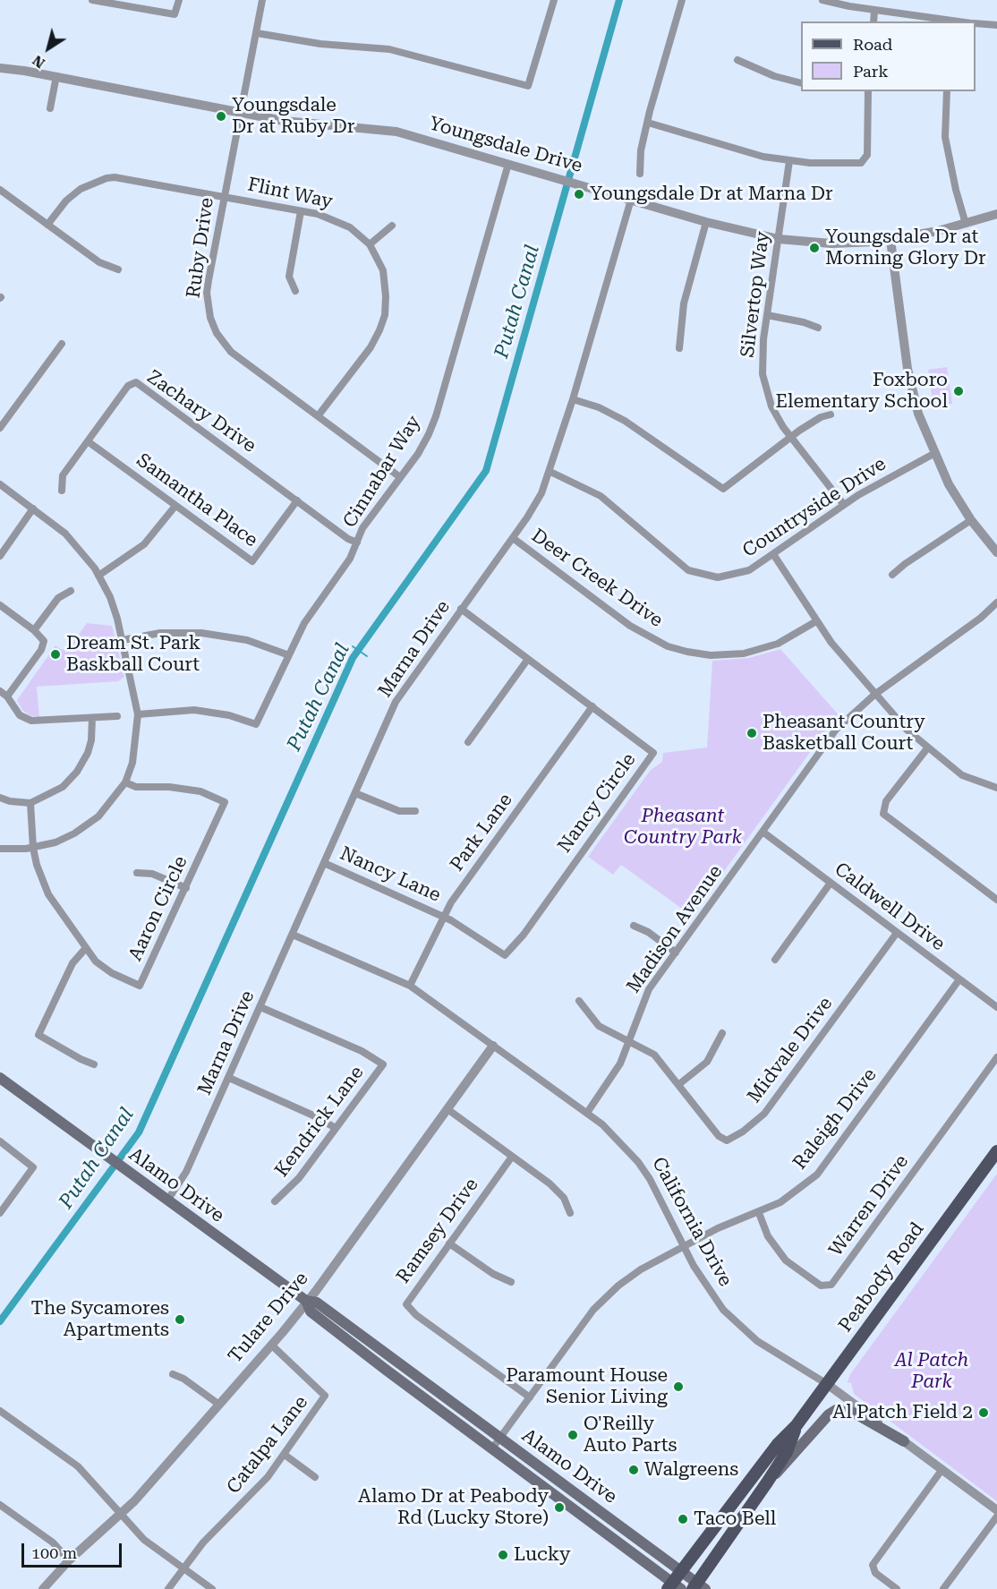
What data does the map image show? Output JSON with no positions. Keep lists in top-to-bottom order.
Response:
{
  "streets": {
    "main road": ["Alamo Drive", "Peabody Road"],
    "street": [
      "Youngsdale Drive",
      "Flint Way",
      "Ruby Drive",
      "Silvertop Way",
      "Zachary Drive",
      "Cinnabar Way",
      "Samantha Place",
      "Countryside Drive",
      "Deer Creek Drive",
      "Marna Drive",
      "Nancy Circle",
      "Park Lane",
      "Nancy Lane",
      "Caldwell Drive",
      "Aaron Circle",
      "Madison Avenue",
      "Midvale Drive",
      "Raleigh Drive",
      "Kendrick Lane",
      "Warren Drive",
      "California Drive",
      "Ramsey Drive",
      "Tulare Drive",
      "Catalpa Lane"
    ]
  },
  "crossings": [
    ["Youngsdale Drive", "Ruby Drive"],
    ["Youngsdale Drive", "Silvertop Way"],
    ["Youngsdale Drive", "Cinnabar Way"],
    ["Youngsdale Drive", "Marna Drive"],
    ["Flint Way", "Ruby Drive"],
    ["Ruby Drive", "Cinnabar Way"],
    ["Silvertop Way", "Countryside Drive"],
    ["Zachary Drive", "Cinnabar Way"],
    ["Zachary Drive", "Samantha Place"],
    ["Countryside Drive", "Marna Drive"],
    ["Deer Creek Drive", "Marna Drive"],
    ["Marna Drive", "Nancy Circle"],
    ["Marna Drive", "Nancy Lane"],
    ["Marna Drive", "Kendrick Lane"],
    ["Marna Drive", "Alamo Drive"],
    ["Marna Drive", "California Drive"],
    ["Nancy Circle", "Park Lane"],
    ["Nancy Circle", "Nancy Lane"],
    ["Park Lane", "Nancy Lane"],
    ["Park Lane", "California Drive"],
    ["Caldwell Drive", "Madison Avenue"],
    ["Caldwell Drive", "Midvale Drive"],
    ["Caldwell Drive", "Raleigh Drive"],
    ["Madison Avenue", "Midvale Drive"],
    ["Madison Avenue", "California Drive"],
    ["Raleigh Drive", "Alamo Drive"],
    ["Raleigh Drive", "Warren Drive"],
    ["Raleigh Drive", "California Drive"],
    ["Raleigh Drive", "Ramsey Drive"],
    ["Alamo Drive", "Peabody Road"],
    ["Alamo Drive", "Tulare Drive"],
    ["California Drive", "Peabody Road"],
    ["California Drive", "Tulare Drive"],
    ["Tulare Drive", "Catalpa Lane"]
  ],
  "water": ["Putah Canal"],
  "parks": ["Pheasant Country Park", "Al Patch Park"],
  "places": [
    "Youngsdale Dr at Ruby Dr",
    "Youngsdale Dr at Marna Dr",
    "Youngsdale Dr at Morning Glory Dr",
    "Foxboro Elementary School",
    "Dream St. Park Baskball Court",
    "Pheasant Country Basketball Court",
    "The Sycamores Apartments",
    "Paramount House Senior Living",
    "Al Patch Field 2",
    "O'Reilly Auto Parts",
    "Walgreens",
    "Alamo Dr at Peabody Rd (Lucky Store)",
    "Taco Bell",
    "Lucky"
  ],
  "legend": ["Road", "Park"],
  "scale_bar": "100 m",
  "north": "bottom left"
}
